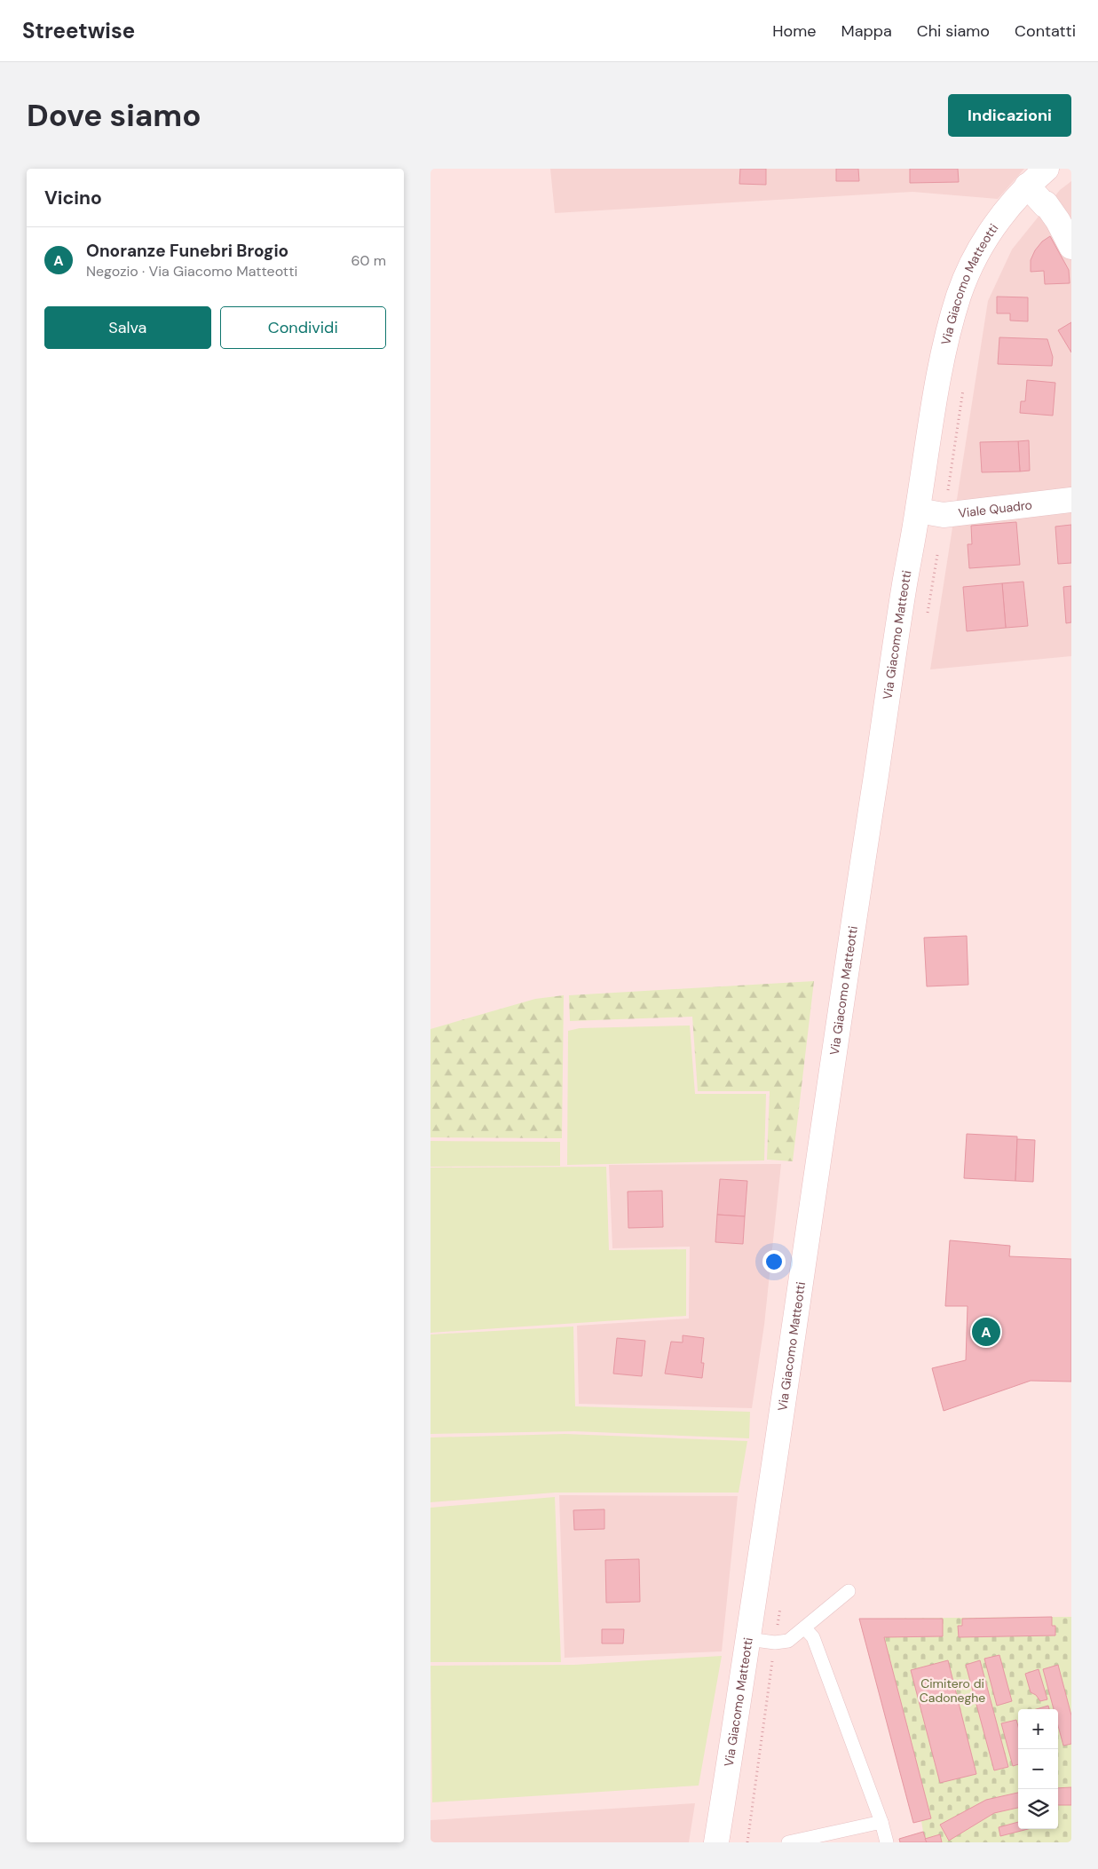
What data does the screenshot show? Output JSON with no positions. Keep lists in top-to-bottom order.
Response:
{
  "streets": {
    "main road": ["Via Giacomo Matteotti", "Viale Quadro"]
  },
  "crossings": [
    ["Via Giacomo Matteotti", "Viale Quadro"]
  ],
  "parks": ["Cimitero di Cadoneghe"],
  "page": {
    "header": "Streetwise",
    "nav": [
      "Home",
      "Mappa",
      "Chi siamo",
      "Contatti"
    ],
    "buttons": [
      "Indicazioni",
      ["Salva", "Condividi"]
    ],
    "title": "Dove siamo",
    "heading": "Vicino",
    "list": [
      {
        "mark": "A",
        "name": "Onoranze Funebri Brogio",
        "note": "Negozio · Via Giacomo Matteotti",
        "value": "60 m"
      }
    ],
    "pins": "A",
    "map_buttons": ["+", "−"]
  }
}
